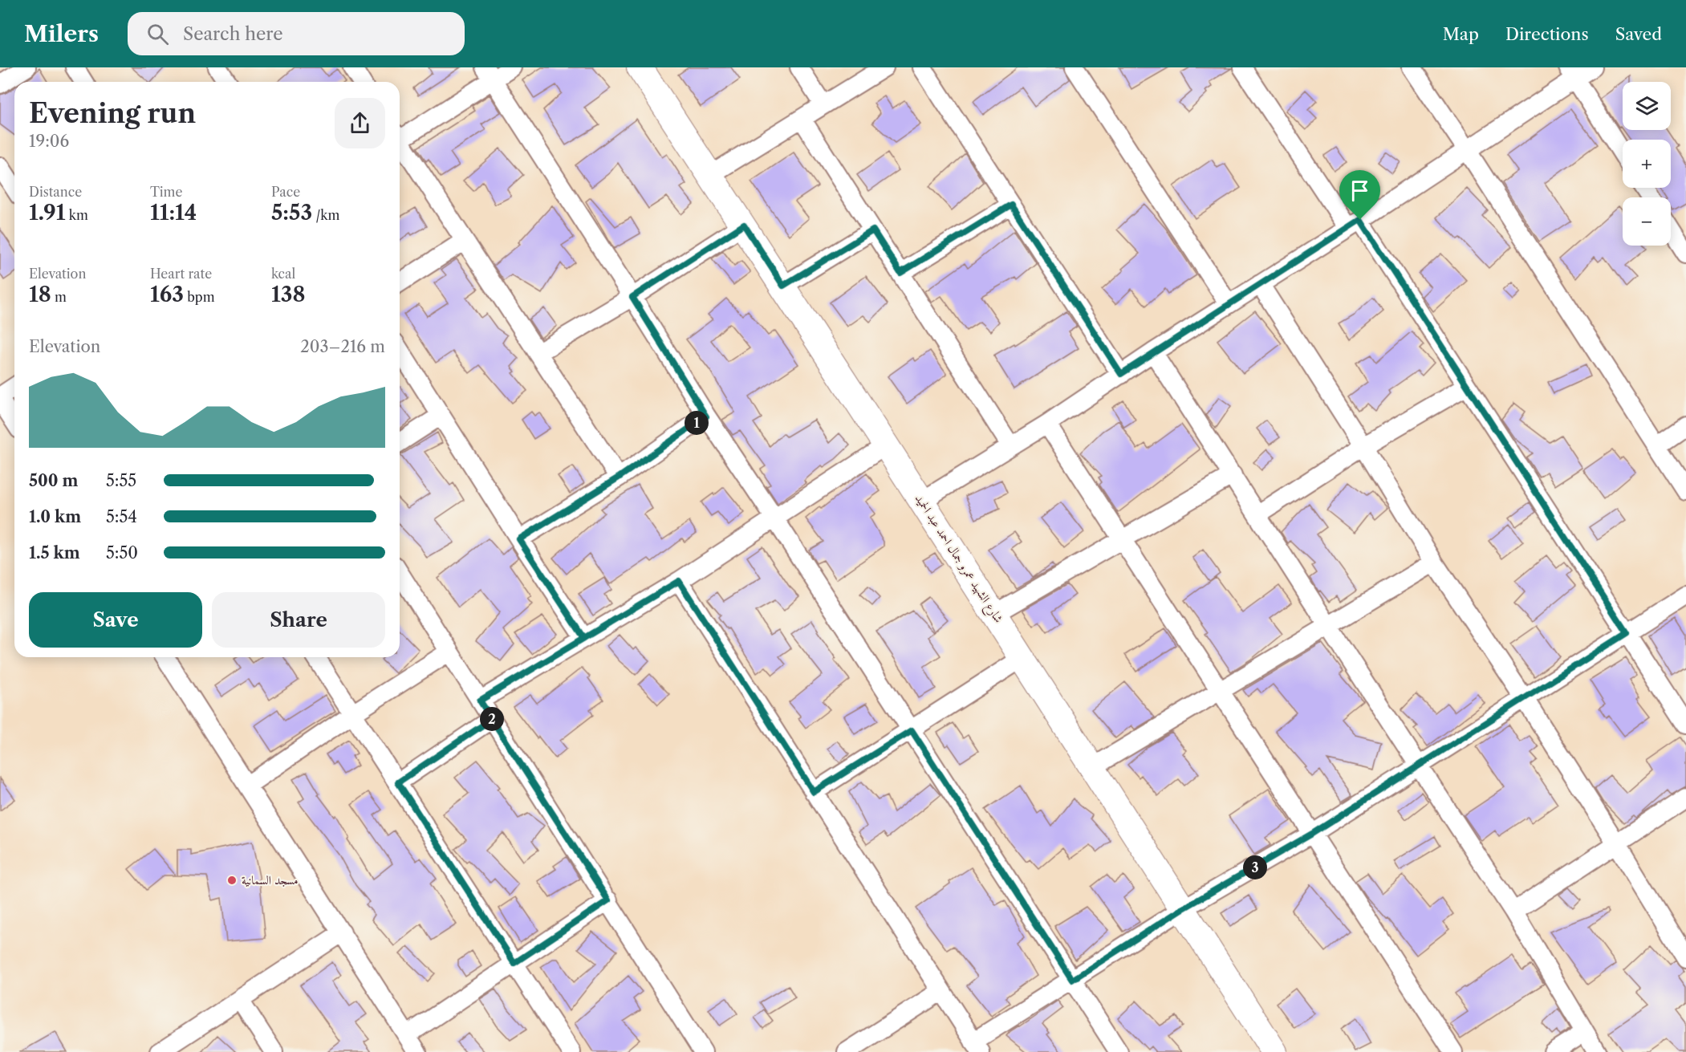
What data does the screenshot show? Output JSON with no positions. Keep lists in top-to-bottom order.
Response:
{
  "streets": {
    "street": ["شارع الشهيد عمرو جمال احمد عبد الحميد"]
  },
  "places": ["مسجد السمانية"],
  "page": {
    "header": "Milers",
    "search": "Search here",
    "nav": ["Map", "Directions", "Saved"],
    "map_buttons": ["+", "−"],
    "heading": ["Evening run", "19:06"],
    "stats": [
      ["Distance", "1.91 km"],
      ["Time", "11:14"],
      ["Pace", "5:53 /km"],
      ["Elevation", "18 m"],
      ["Heart rate", "163 bpm"],
      ["kcal", "138"]
    ],
    "chart": ["Elevation", "203–216 m"],
    "pins": ["1", "2", "3"],
    "list": [
      {
        "name": "500 m",
        "note": "5:55"
      },
      {
        "name": "1.0 km",
        "note": "5:54"
      },
      {
        "name": "1.5 km",
        "note": "5:50"
      }
    ],
    "buttons": ["Save", "Share"]
  }
}
